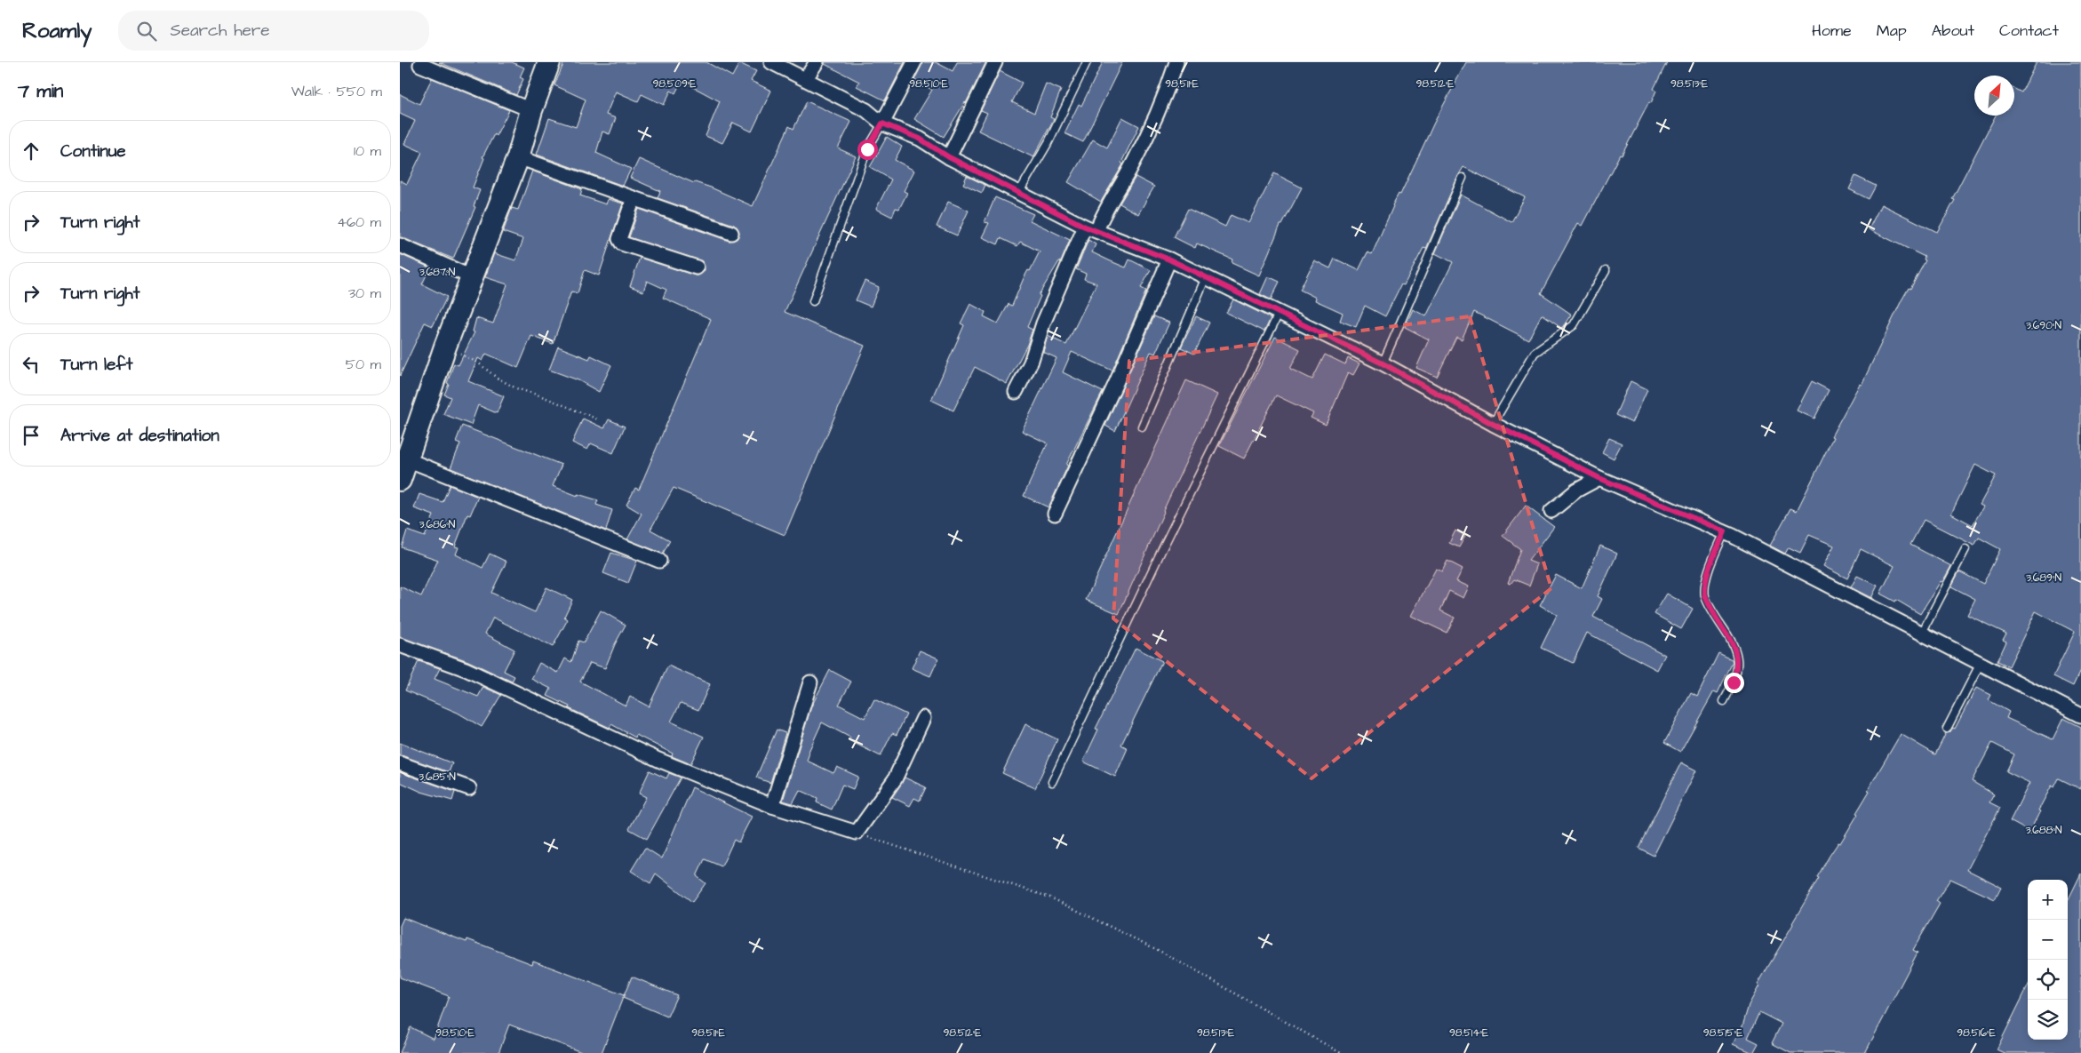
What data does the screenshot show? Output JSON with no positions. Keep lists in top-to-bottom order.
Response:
{
  "north": "top right",
  "page": {
    "header": "Roamly",
    "search": "Search here",
    "nav": [
      "Home",
      "Map",
      "About",
      "Contact"
    ],
    "heading": ["7 min", "Walk · 550 m"],
    "list": [
      ["Continue", "10 m"],
      ["Turn right", "460 m"],
      ["Turn right", "30 m"],
      ["Turn left", "50 m"],
      "Arrive at destination"
    ],
    "map_buttons": ["+", "−"]
  },
  "coordinates": [
    "98.509°E",
    "98.510°E",
    "98.511°E",
    "98.512°E",
    "98.513°E",
    "3.687°N",
    "3.690°N",
    "3.686°N",
    "3.689°N",
    "3.685°N",
    "3.688°N",
    "98.514°E",
    "98.515°E",
    "98.516°E"
  ]
}
